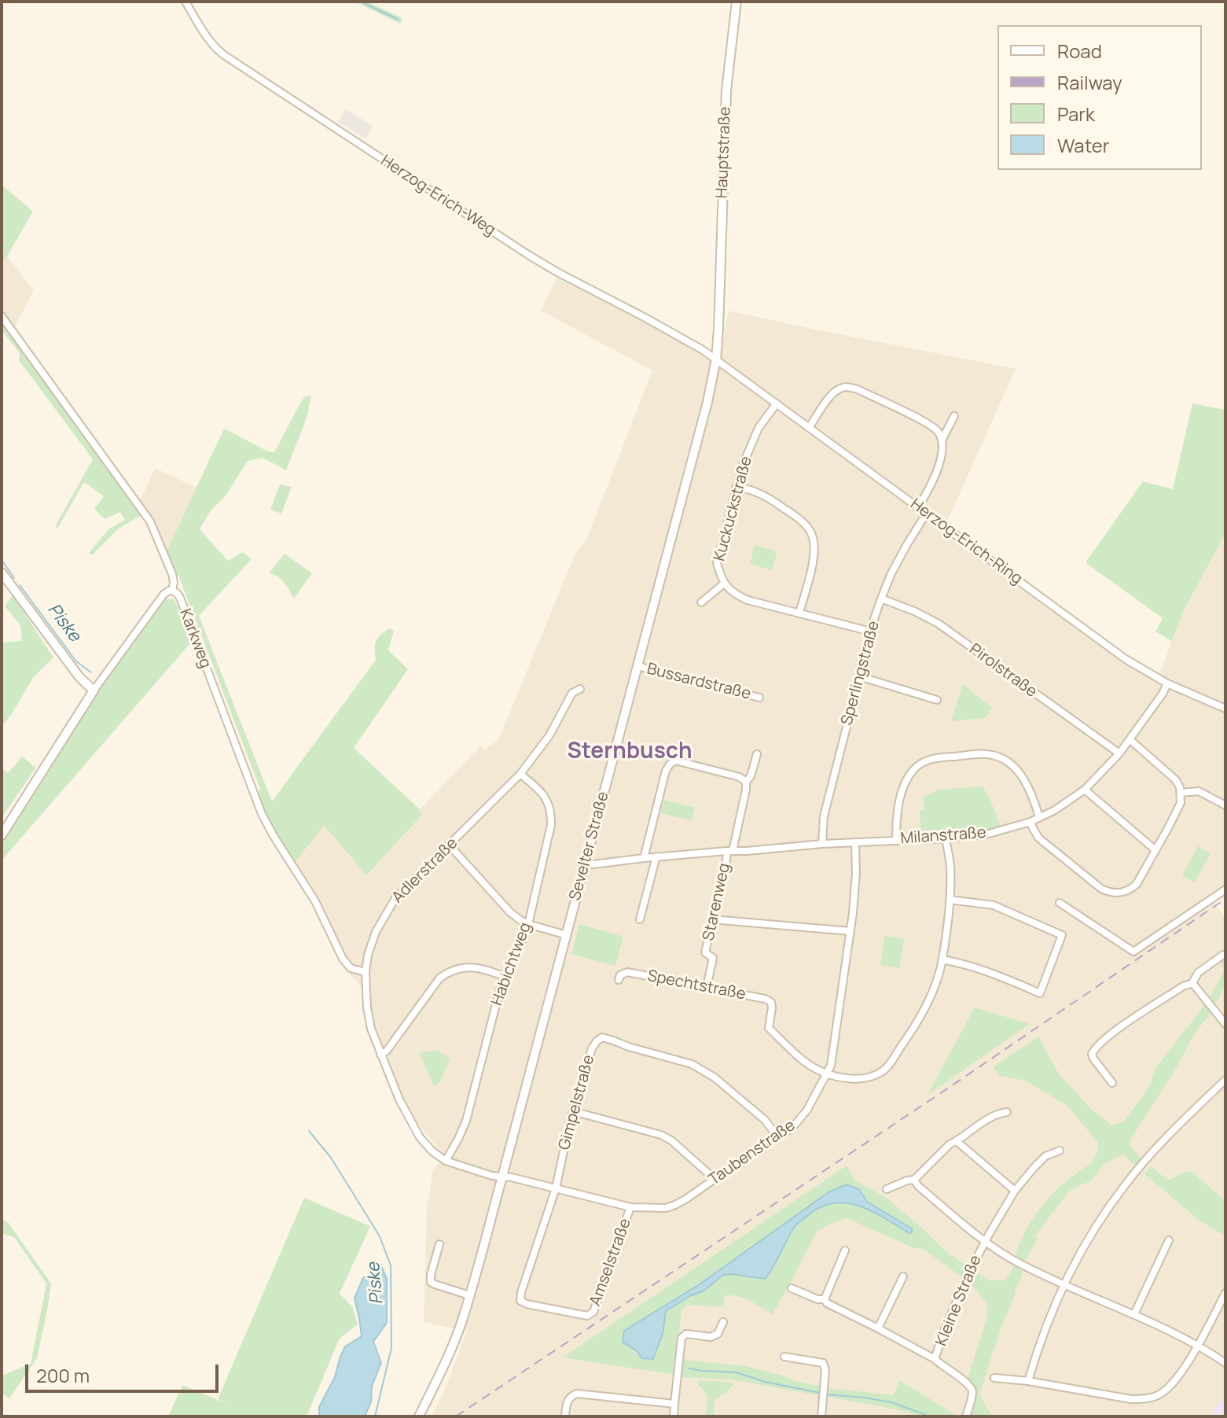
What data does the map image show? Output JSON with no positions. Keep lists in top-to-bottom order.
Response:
{
  "streets": {
    "street": [
      "Hauptstraße",
      "Herzog-Erich-Weg",
      "Kuckuckstraße",
      "Herzog-Erich-Ring",
      "Karkweg",
      "Pirolstraße",
      "Sperlingstraße",
      "Bussardstraße",
      "Milanstraße",
      "Sevelter Straße",
      "Adlerstraße",
      "Starenweg",
      "Habichtweg",
      "Spechtstraße",
      "Gimpelstraße",
      "Taubenstraße",
      "Amselstraße",
      "Kleine Straße"
    ]
  },
  "crossings": [
    ["Hauptstraße", "Herzog-Erich-Weg"],
    ["Hauptstraße", "Herzog-Erich-Ring"],
    ["Hauptstraße", "Sevelter Straße"],
    ["Herzog-Erich-Weg", "Herzog-Erich-Ring"],
    ["Herzog-Erich-Weg", "Sevelter Straße"],
    ["Kuckuckstraße", "Herzog-Erich-Ring"],
    ["Kuckuckstraße", "Sperlingstraße"],
    ["Herzog-Erich-Ring", "Sperlingstraße"],
    ["Herzog-Erich-Ring", "Milanstraße"],
    ["Herzog-Erich-Ring", "Sevelter Straße"],
    ["Karkweg", "Adlerstraße"],
    ["Pirolstraße", "Sperlingstraße"],
    ["Pirolstraße", "Milanstraße"],
    ["Sperlingstraße", "Milanstraße"],
    ["Bussardstraße", "Sevelter Straße"],
    ["Milanstraße", "Sevelter Straße"],
    ["Milanstraße", "Starenweg"],
    ["Milanstraße", "Taubenstraße"],
    ["Sevelter Straße", "Adlerstraße"],
    ["Sevelter Straße", "Taubenstraße"],
    ["Adlerstraße", "Habichtweg"],
    ["Adlerstraße", "Taubenstraße"],
    ["Starenweg", "Spechtstraße"],
    ["Spechtstraße", "Taubenstraße"],
    ["Gimpelstraße", "Taubenstraße"],
    ["Gimpelstraße", "Amselstraße"],
    ["Taubenstraße", "Amselstraße"]
  ],
  "districts": ["Sternbusch"],
  "water": ["Piske"],
  "legend": [
    "Road",
    "Railway",
    "Park",
    "Water"
  ],
  "scale_bar": "200 m"
}
